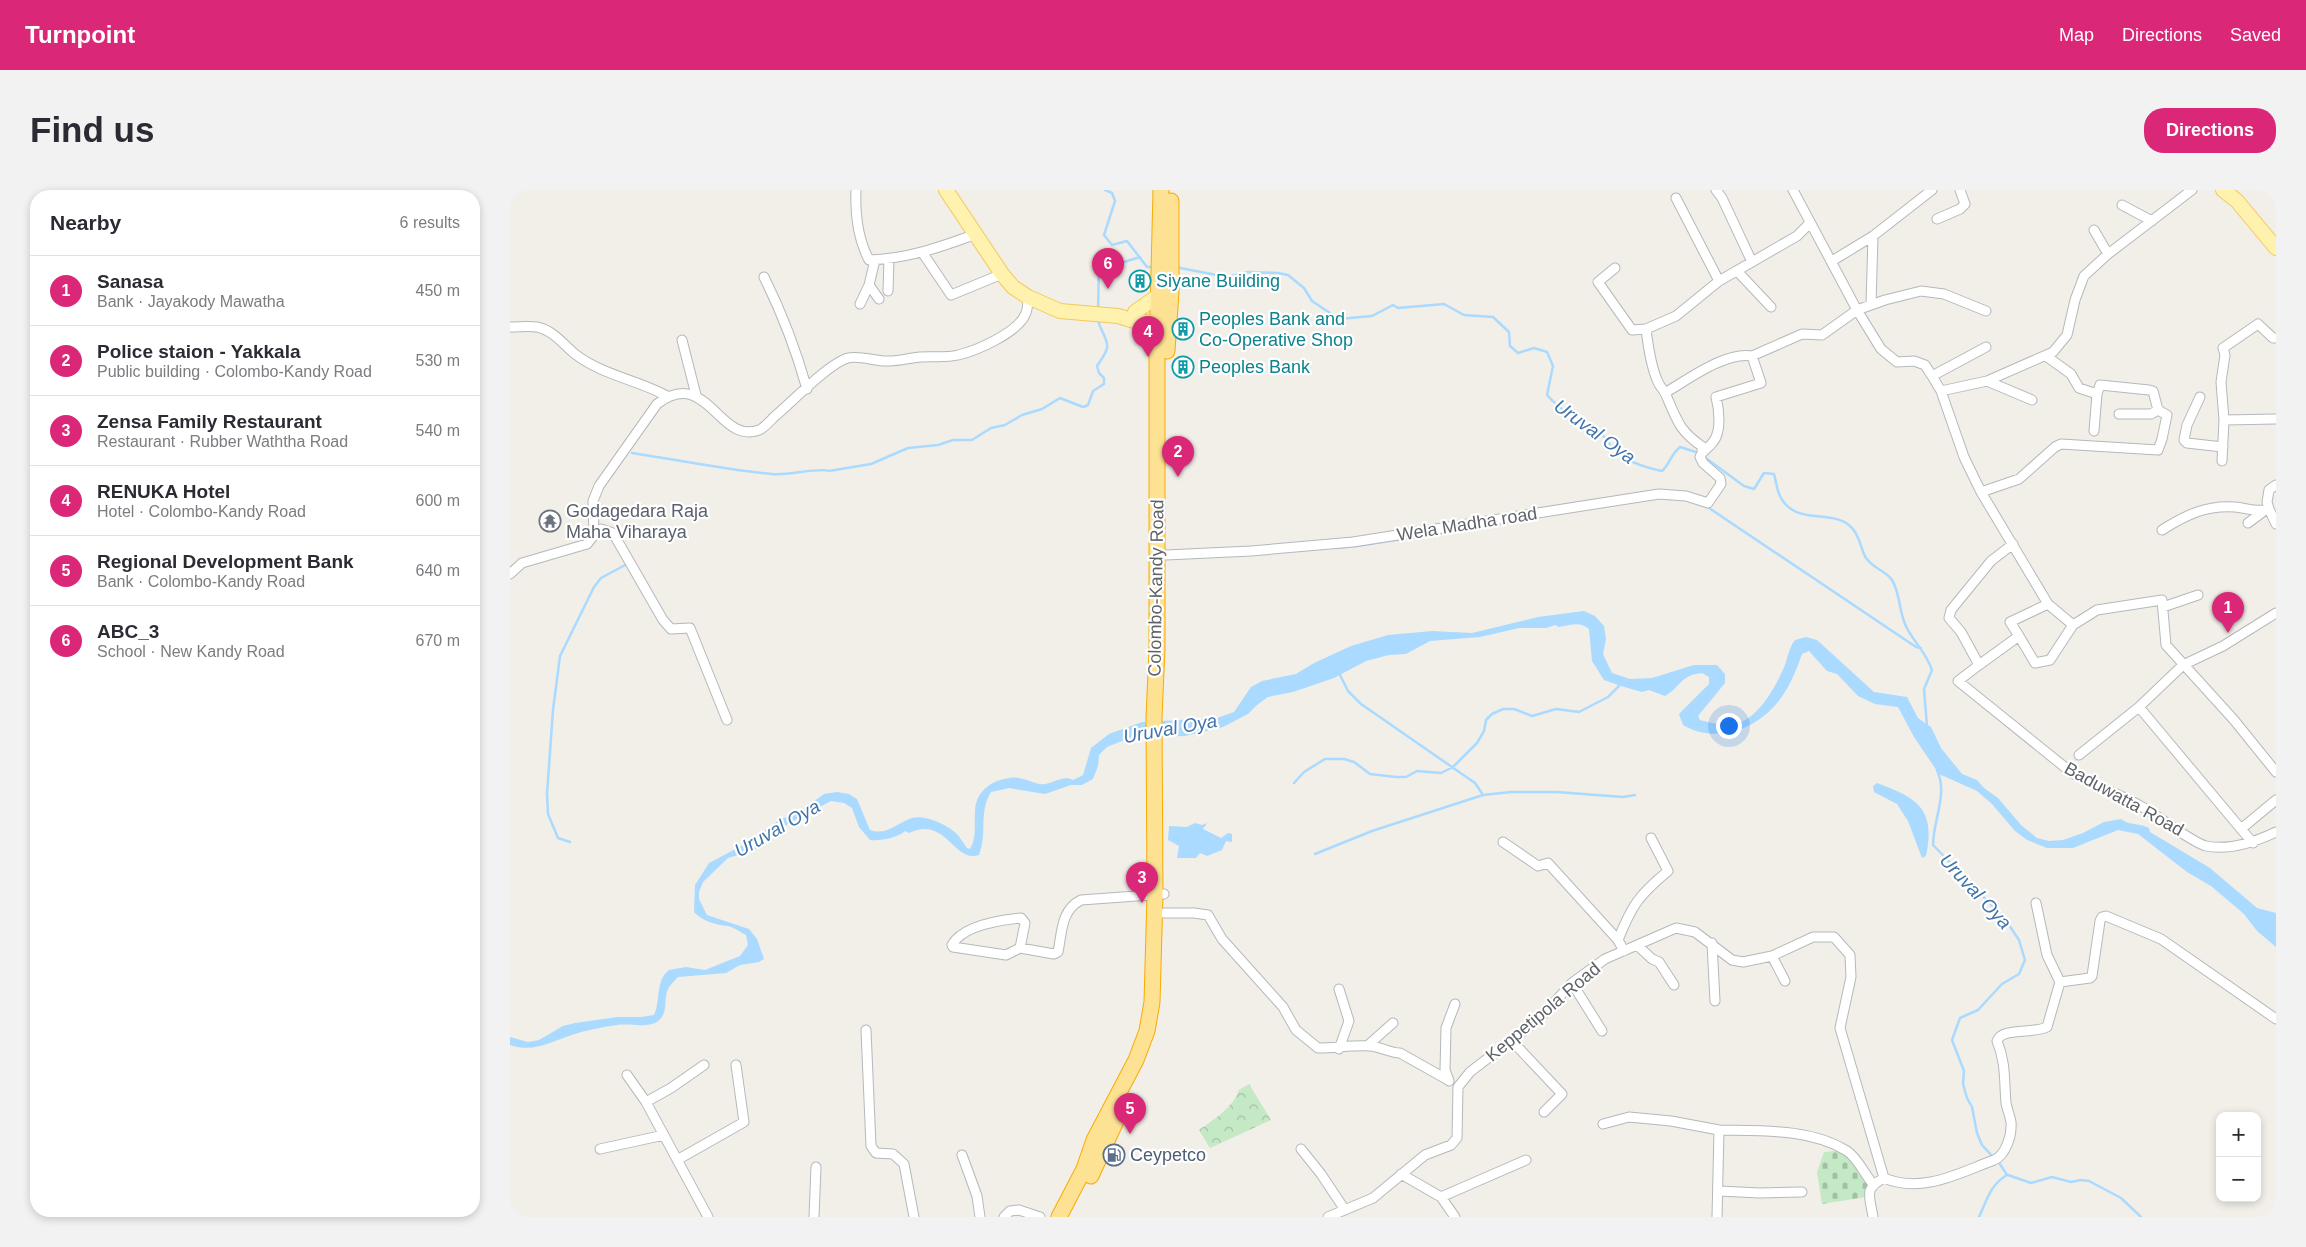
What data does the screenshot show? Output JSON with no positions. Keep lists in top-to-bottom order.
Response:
{
  "streets": {
    "highway": ["Colombo-Kandy Road"],
    "street": ["Wela Madha road", "Baduwatta Road", "Keppetipola Road"]
  },
  "crossings": [
    ["Wela Madha road", "Colombo-Kandy Road"]
  ],
  "water": ["Uruval Oya"],
  "places": {
    "building": ["Siyane Building", "Peoples Bank and Co-Operative Shop", "Peoples Bank"],
    "temple": ["Godagedara Raja Maha Viharaya"],
    "fuel station": ["Ceypetco"]
  },
  "page": {
    "header": "Turnpoint",
    "nav": ["Map", "Directions", "Saved"],
    "buttons": "Directions",
    "title": "Find us",
    "heading": ["Nearby", "6 results"],
    "pins": [
      "6",
      "4",
      "2",
      "1",
      "3",
      "5"
    ],
    "list": [
      {
        "mark": "1",
        "name": "Sanasa",
        "note": "Bank · Jayakody Mawatha",
        "value": "450 m"
      },
      {
        "mark": "2",
        "name": "Police staion - Yakkala",
        "note": "Public building · Colombo-Kandy Road",
        "value": "530 m"
      },
      {
        "mark": "3",
        "name": "Zensa Family Restaurant",
        "note": "Restaurant · Rubber Waththa Road",
        "value": "540 m"
      },
      {
        "mark": "4",
        "name": "RENUKA Hotel",
        "note": "Hotel · Colombo-Kandy Road",
        "value": "600 m"
      },
      {
        "mark": "5",
        "name": "Regional Development Bank",
        "note": "Bank · Colombo-Kandy Road",
        "value": "640 m"
      },
      {
        "mark": "6",
        "name": "ABC_3",
        "note": "School · New Kandy Road",
        "value": "670 m"
      }
    ],
    "map_buttons": ["+", "−"]
  }
}
